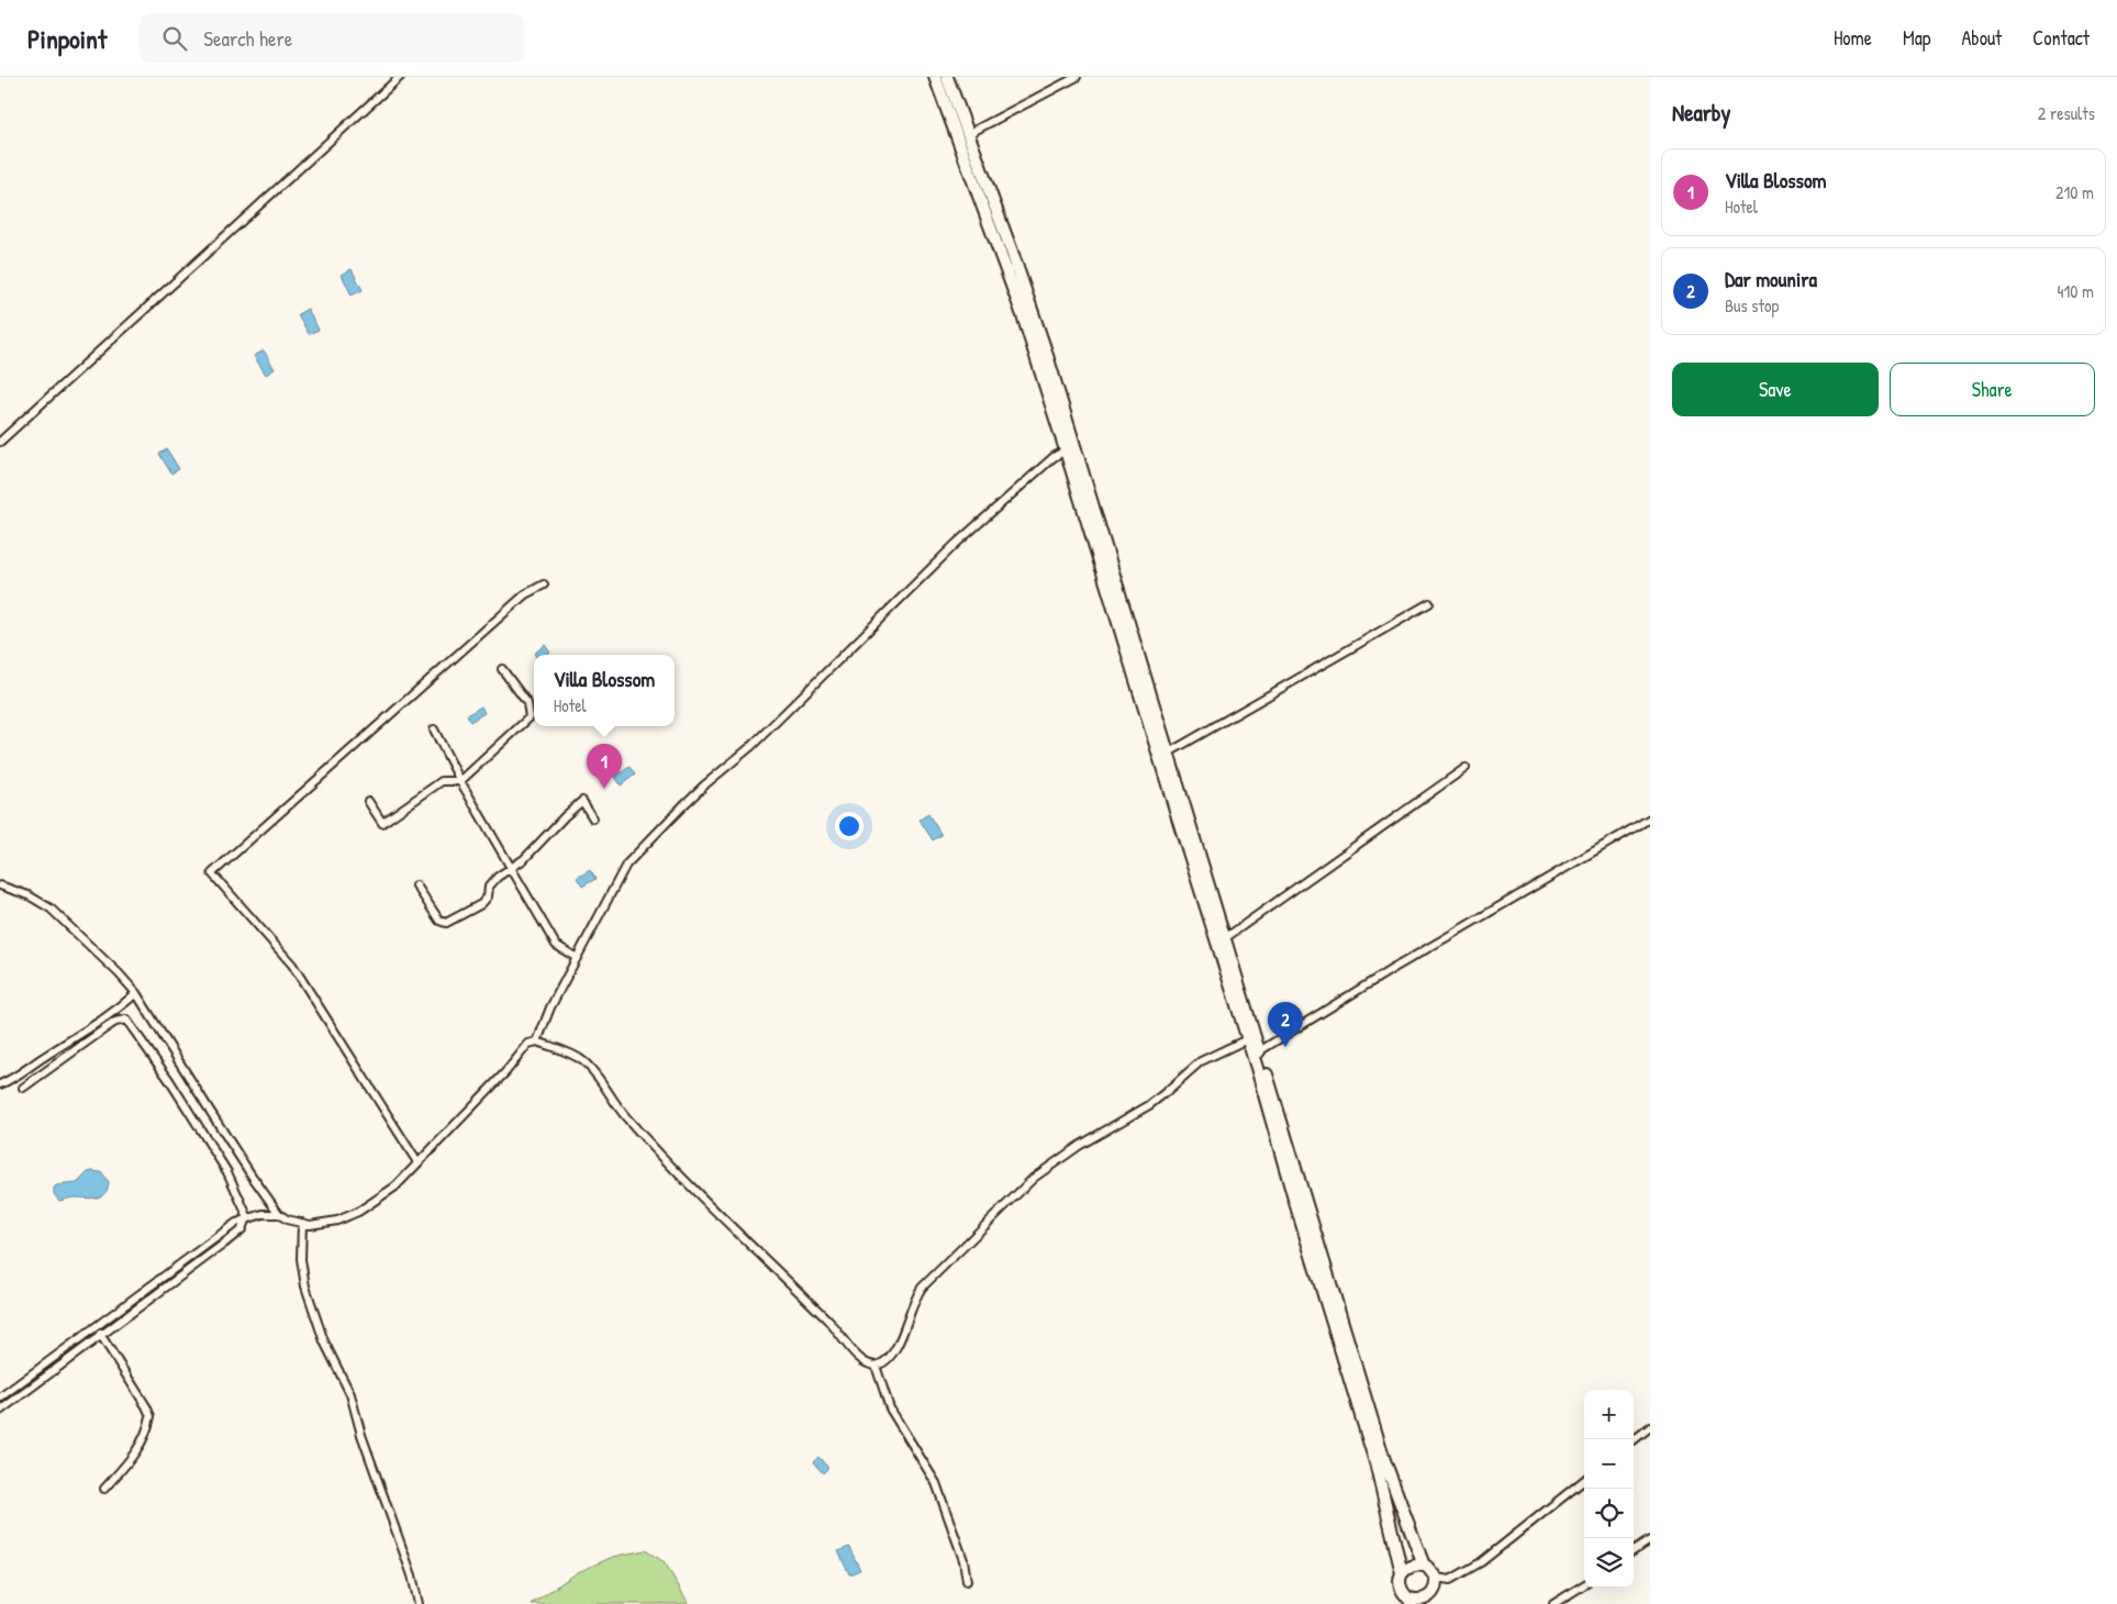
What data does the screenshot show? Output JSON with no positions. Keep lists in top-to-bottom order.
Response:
{
  "page": {
    "header": "Pinpoint",
    "search": "Search here",
    "nav": [
      "Home",
      "Map",
      "About",
      "Contact"
    ],
    "heading": ["Nearby", "2 results"],
    "list": [
      {
        "mark": "1",
        "name": "Villa Blossom",
        "note": "Hotel",
        "value": "210 m"
      },
      {
        "mark": "2",
        "name": "Dar mounira",
        "note": "Bus stop",
        "value": "410 m"
      }
    ],
    "buttons": ["Save", "Share"],
    "popup": ["Villa Blossom", "Hotel"],
    "pins": ["1", "2"],
    "map_buttons": ["+", "−"]
  }
}
